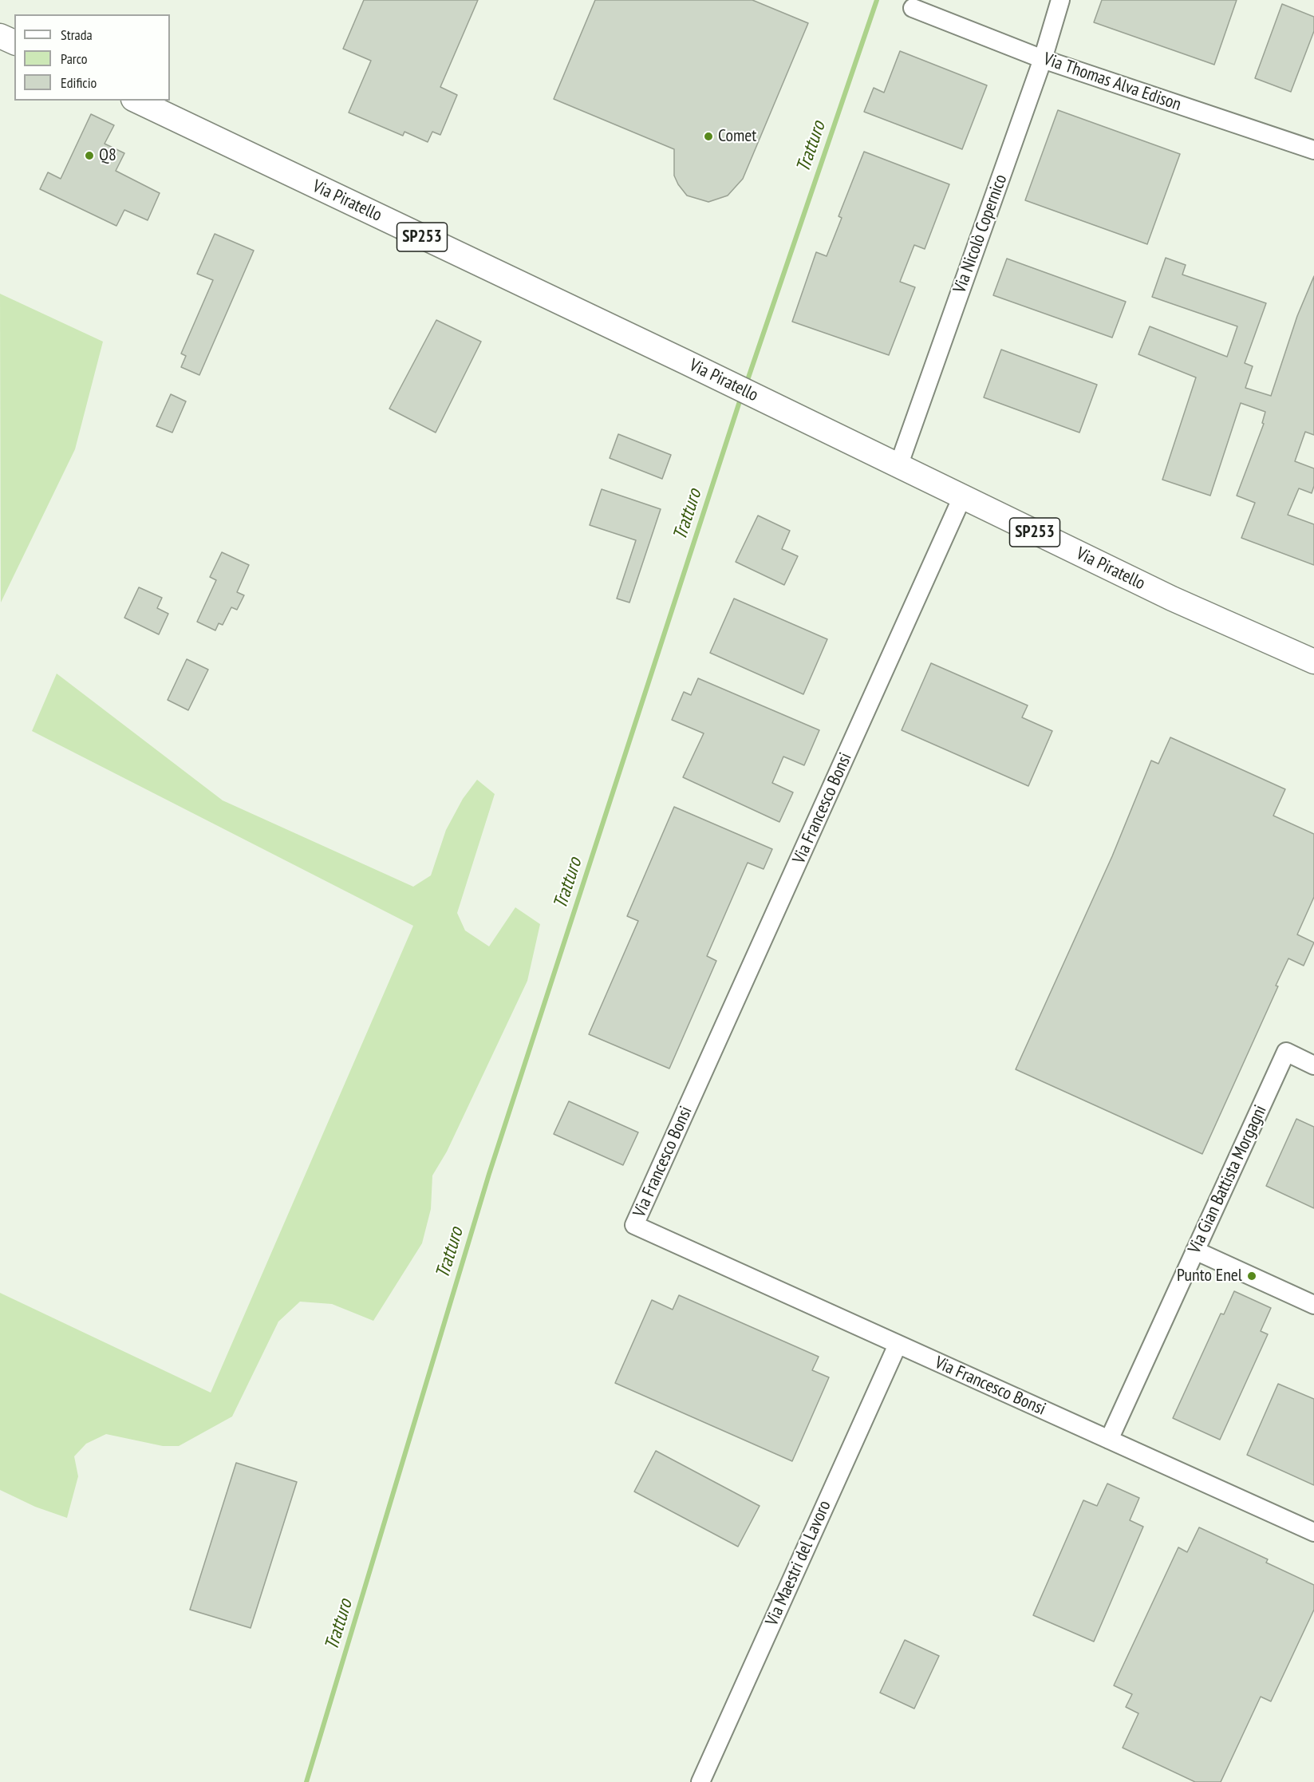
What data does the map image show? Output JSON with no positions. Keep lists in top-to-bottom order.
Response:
{
  "streets": {
    "main road": ["Via Piratello", "SP253"],
    "street": [
      "Via Thomas Alva Edison",
      "Via Nicolò Copernico",
      "Via Francesco Bonsi",
      "Via Gian Battista Morgagni",
      "Via Maestri del Lavoro"
    ]
  },
  "crossings": [
    ["Via Thomas Alva Edison", "Via Nicolò Copernico"],
    ["Via Piratello", "Via Nicolò Copernico"],
    ["Via Piratello", "Via Francesco Bonsi"],
    ["Via Francesco Bonsi", "Via Gian Battista Morgagni"],
    ["Via Francesco Bonsi", "Via Maestri del Lavoro"]
  ],
  "water": ["Tratturo"],
  "places": ["Comet", "Q8", "Punto Enel"],
  "legend": ["Strada", "Parco", "Edificio"]
}
